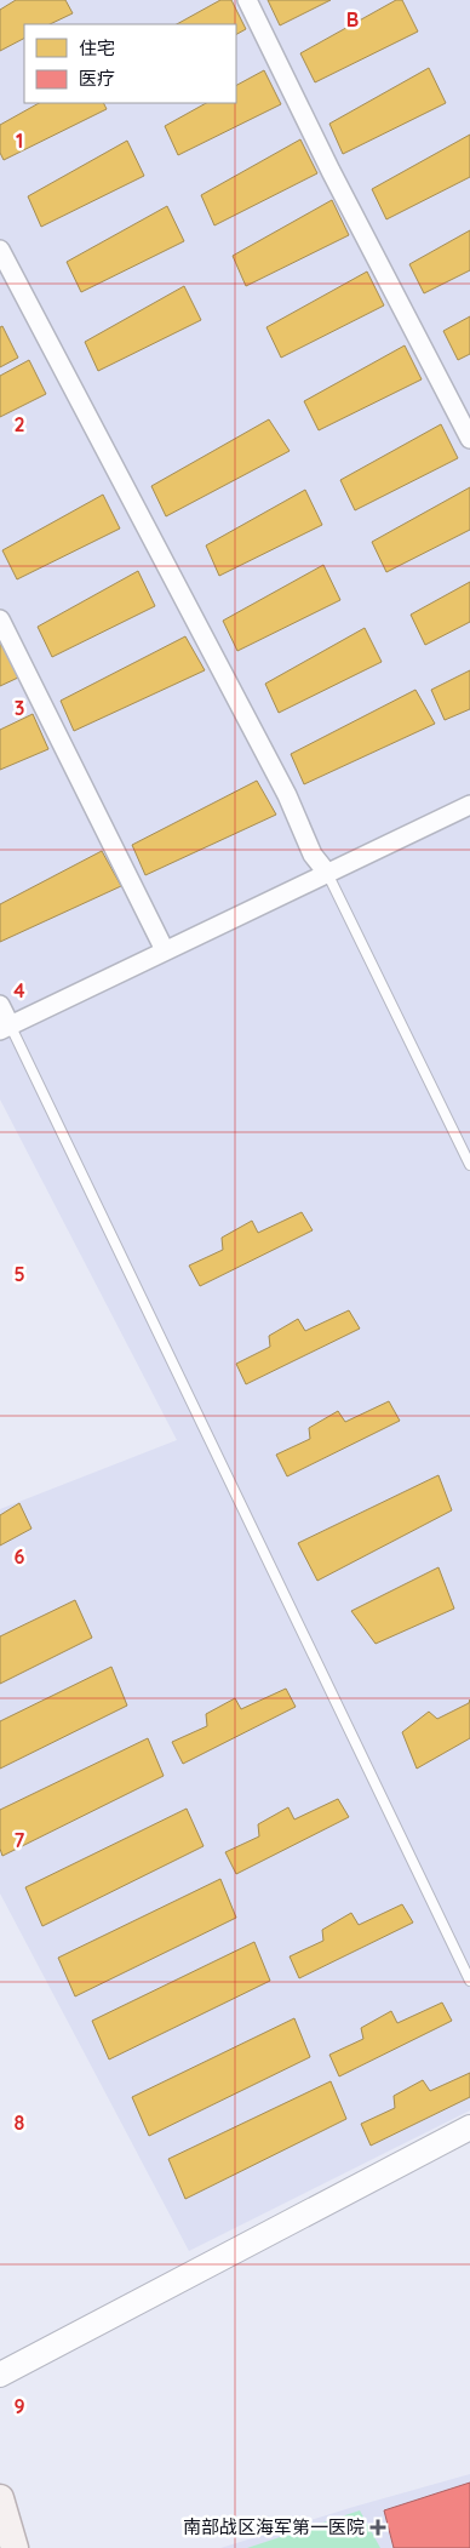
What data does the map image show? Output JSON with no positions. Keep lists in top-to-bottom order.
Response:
{
  "places": {
    "health": ["南部战区海军第一医院"]
  },
  "legend": ["住宅", "医疗"],
  "grid": {
    "columns": ["B"],
    "rows": [
      "1",
      "2",
      "3",
      "4",
      "5",
      "6",
      "7",
      "8",
      "9"
    ]
  }
}
